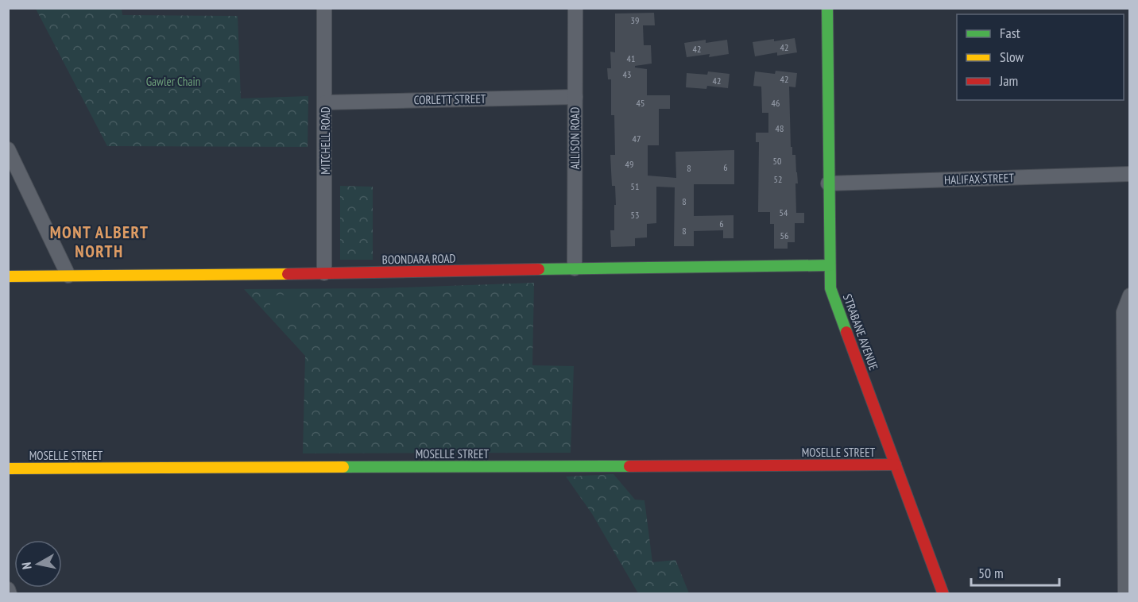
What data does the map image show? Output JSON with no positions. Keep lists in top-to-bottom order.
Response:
{
  "streets": {
    "street": [
      "CORLETT STREET",
      "ALLISON ROAD",
      "MITCHELL ROAD",
      "HALIFAX STREET",
      "BOONDARA ROAD",
      "STRABANE AVENUE",
      "MOSELLE STREET"
    ]
  },
  "crossings": [
    ["CORLETT STREET", "ALLISON ROAD"],
    ["CORLETT STREET", "MITCHELL ROAD"],
    ["ALLISON ROAD", "BOONDARA ROAD"],
    ["MITCHELL ROAD", "BOONDARA ROAD"],
    ["HALIFAX STREET", "STRABANE AVENUE"],
    ["BOONDARA ROAD", "STRABANE AVENUE"],
    ["STRABANE AVENUE", "MOSELLE STREET"]
  ],
  "districts": ["MONT ALBERT NORTH"],
  "parks": ["Gawler Chain"],
  "house_numbers": [
    "39",
    "42",
    "42",
    "41",
    "43",
    "42",
    "42",
    "45",
    "46",
    "48",
    "47",
    "50",
    "49",
    "6",
    "8",
    "52",
    "51",
    "8",
    "54",
    "53",
    "6",
    "8",
    "56"
  ],
  "legend": ["Fast", "Slow", "Jam"],
  "scale_bar": "50 m",
  "north": "left"
}
